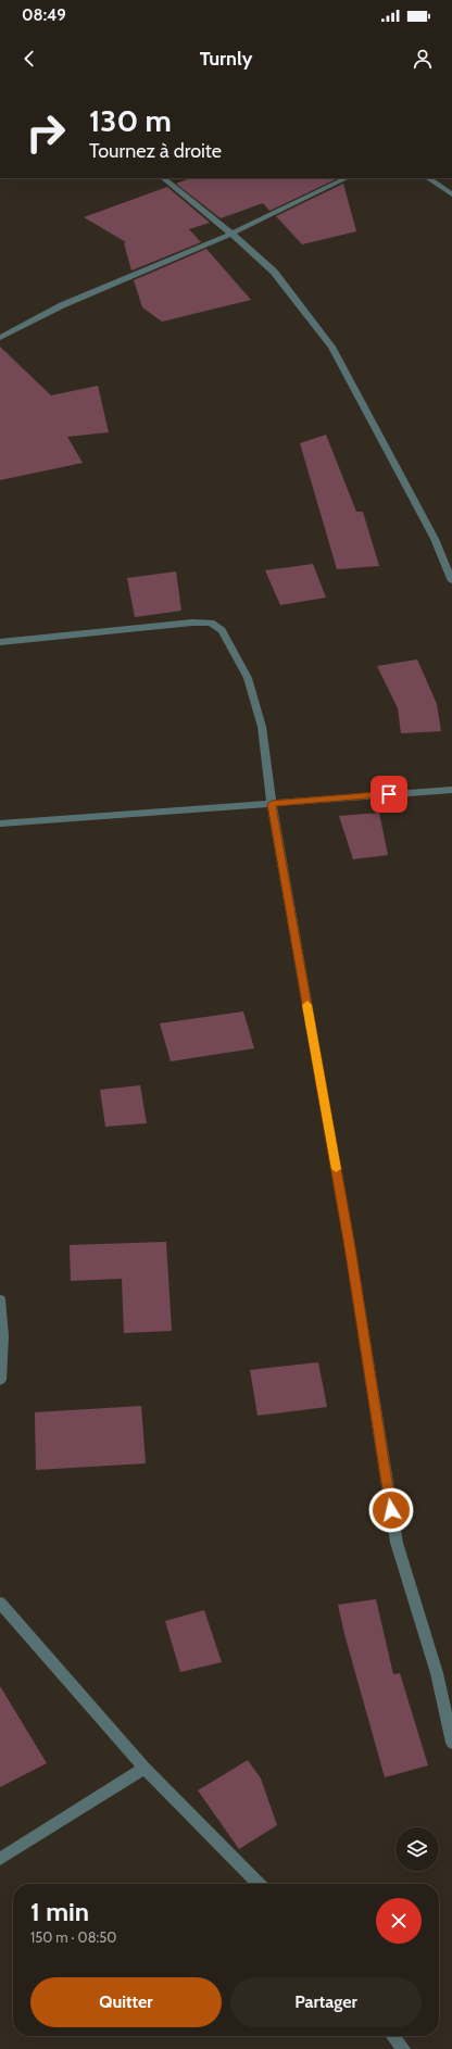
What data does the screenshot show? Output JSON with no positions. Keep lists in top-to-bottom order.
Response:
{
  "page": {
    "status": "08:49",
    "header": "Turnly",
    "turn": ["130 m", "Tournez à droite"],
    "heading": ["1 min", "150 m · 08:50"],
    "buttons": ["Quitter", "Partager"]
  }
}
